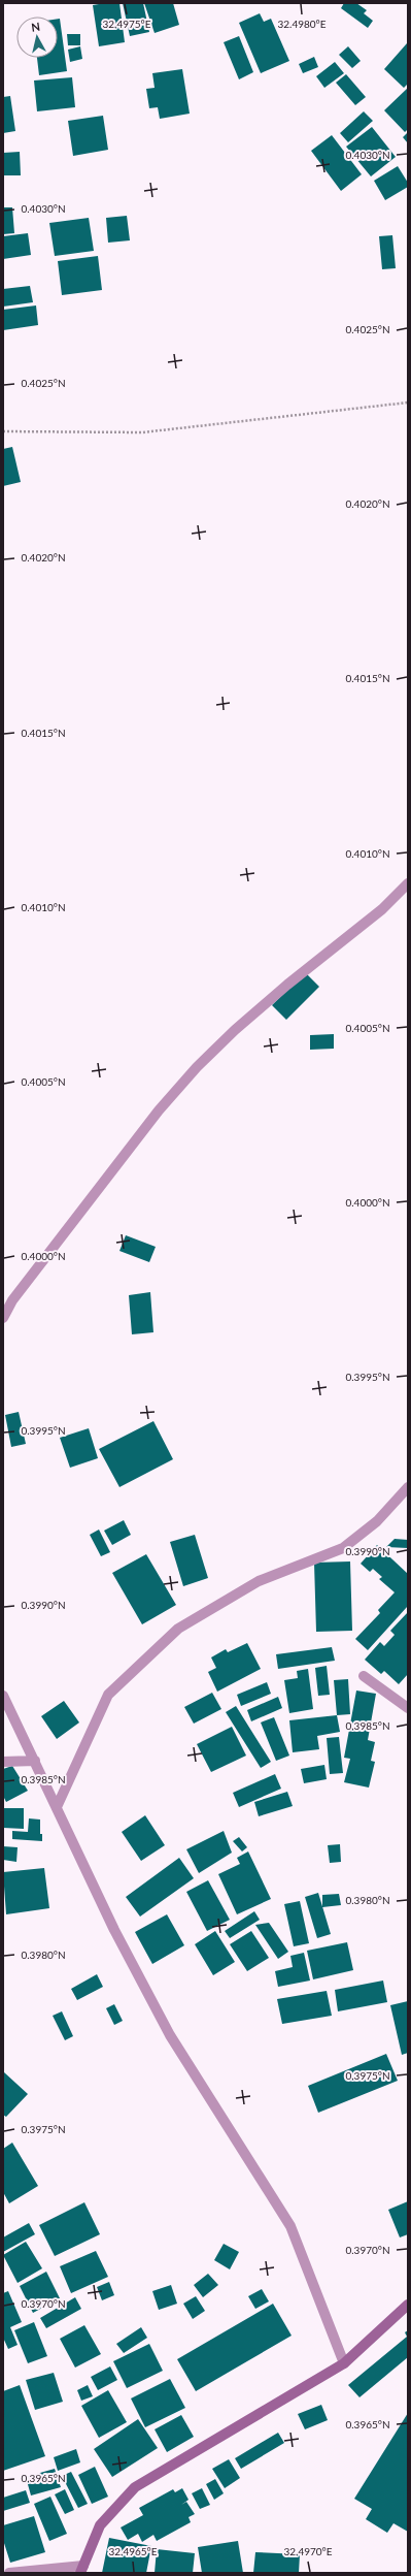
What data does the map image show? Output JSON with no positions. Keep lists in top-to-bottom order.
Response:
{
  "north": "top",
  "coordinates": [
    "32.4975°E",
    "32.4980°E",
    "0.4030°N",
    "0.4025°N",
    "0.4020°N",
    "0.4015°N",
    "0.4010°N",
    "0.4005°N",
    "0.4000°N",
    "0.3995°N",
    "0.3990°N",
    "0.3985°N",
    "0.3980°N",
    "0.3975°N",
    "0.3970°N",
    "0.3965°N",
    "32.4965°E",
    "32.4970°E"
  ]
}
